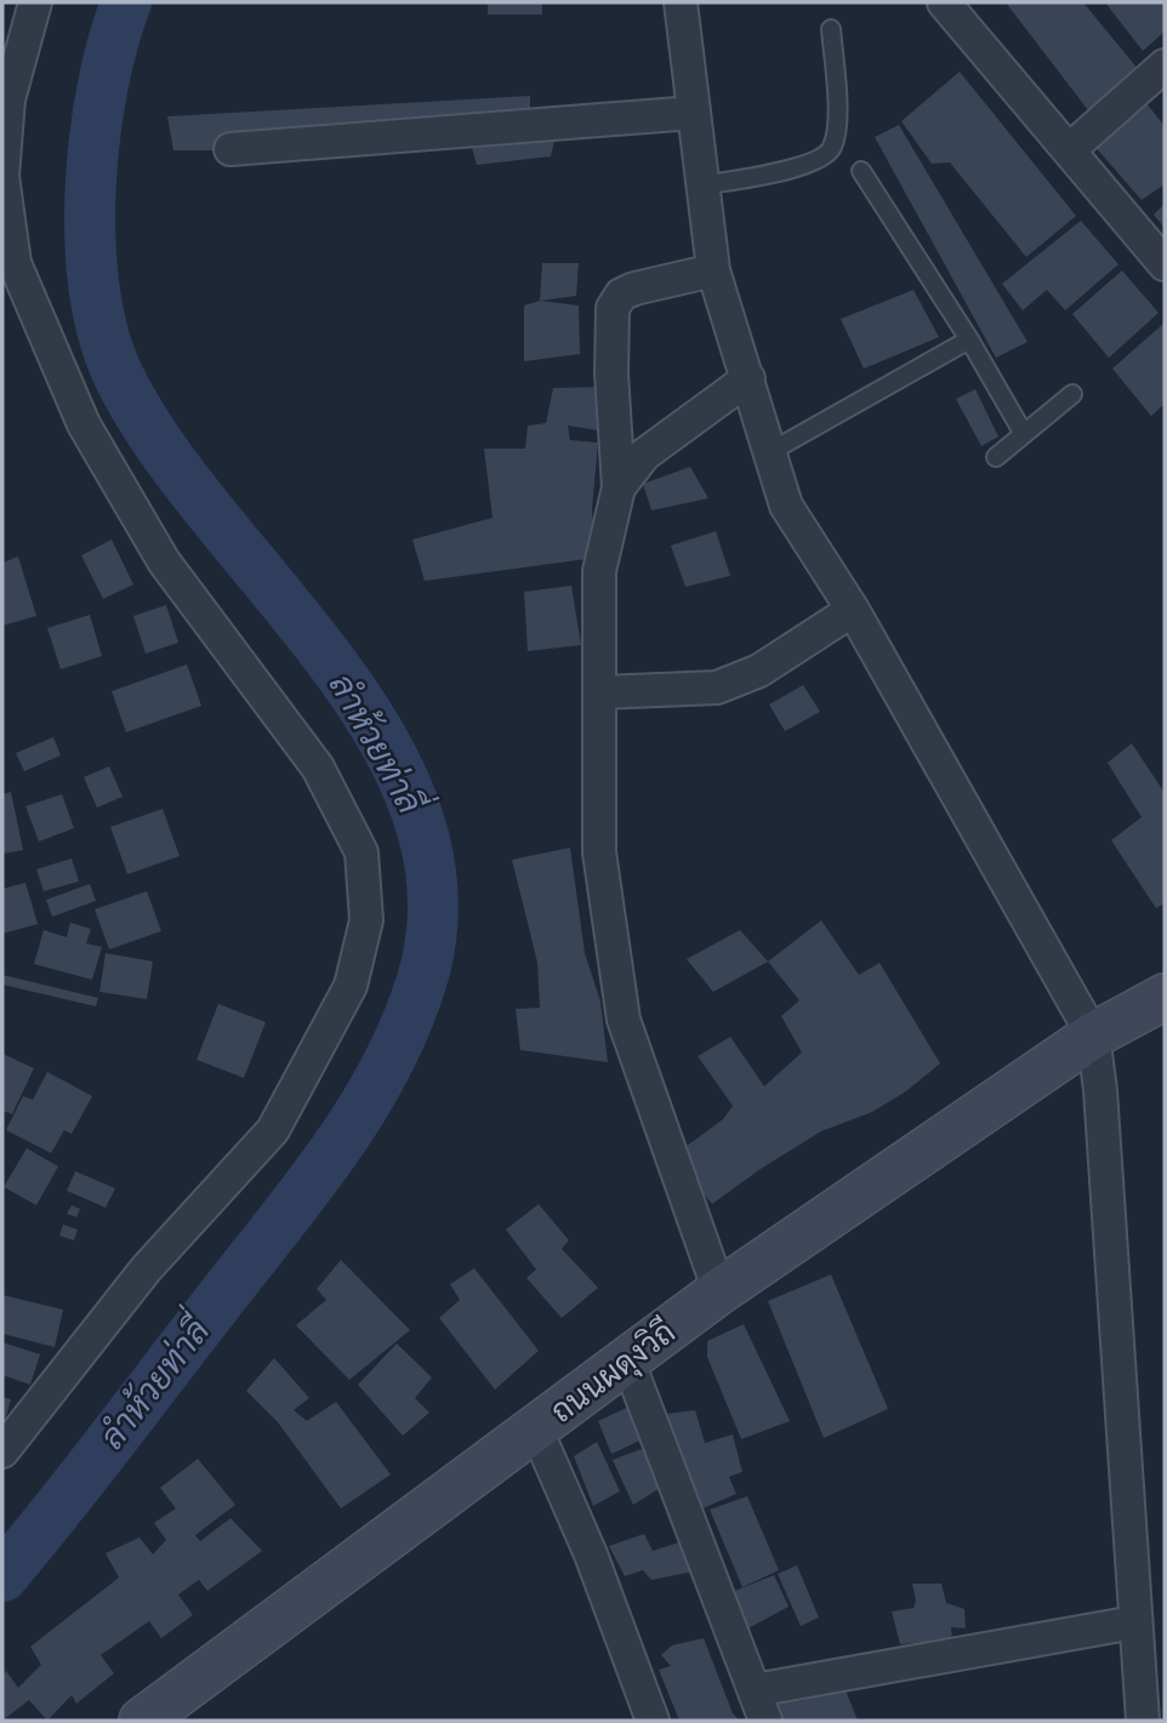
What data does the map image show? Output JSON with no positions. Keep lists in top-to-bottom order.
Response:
{
  "streets": {
    "main road": ["ถนนผดุงวิถี"]
  },
  "water": ["ลำห้วยท่าลี่"]
}
